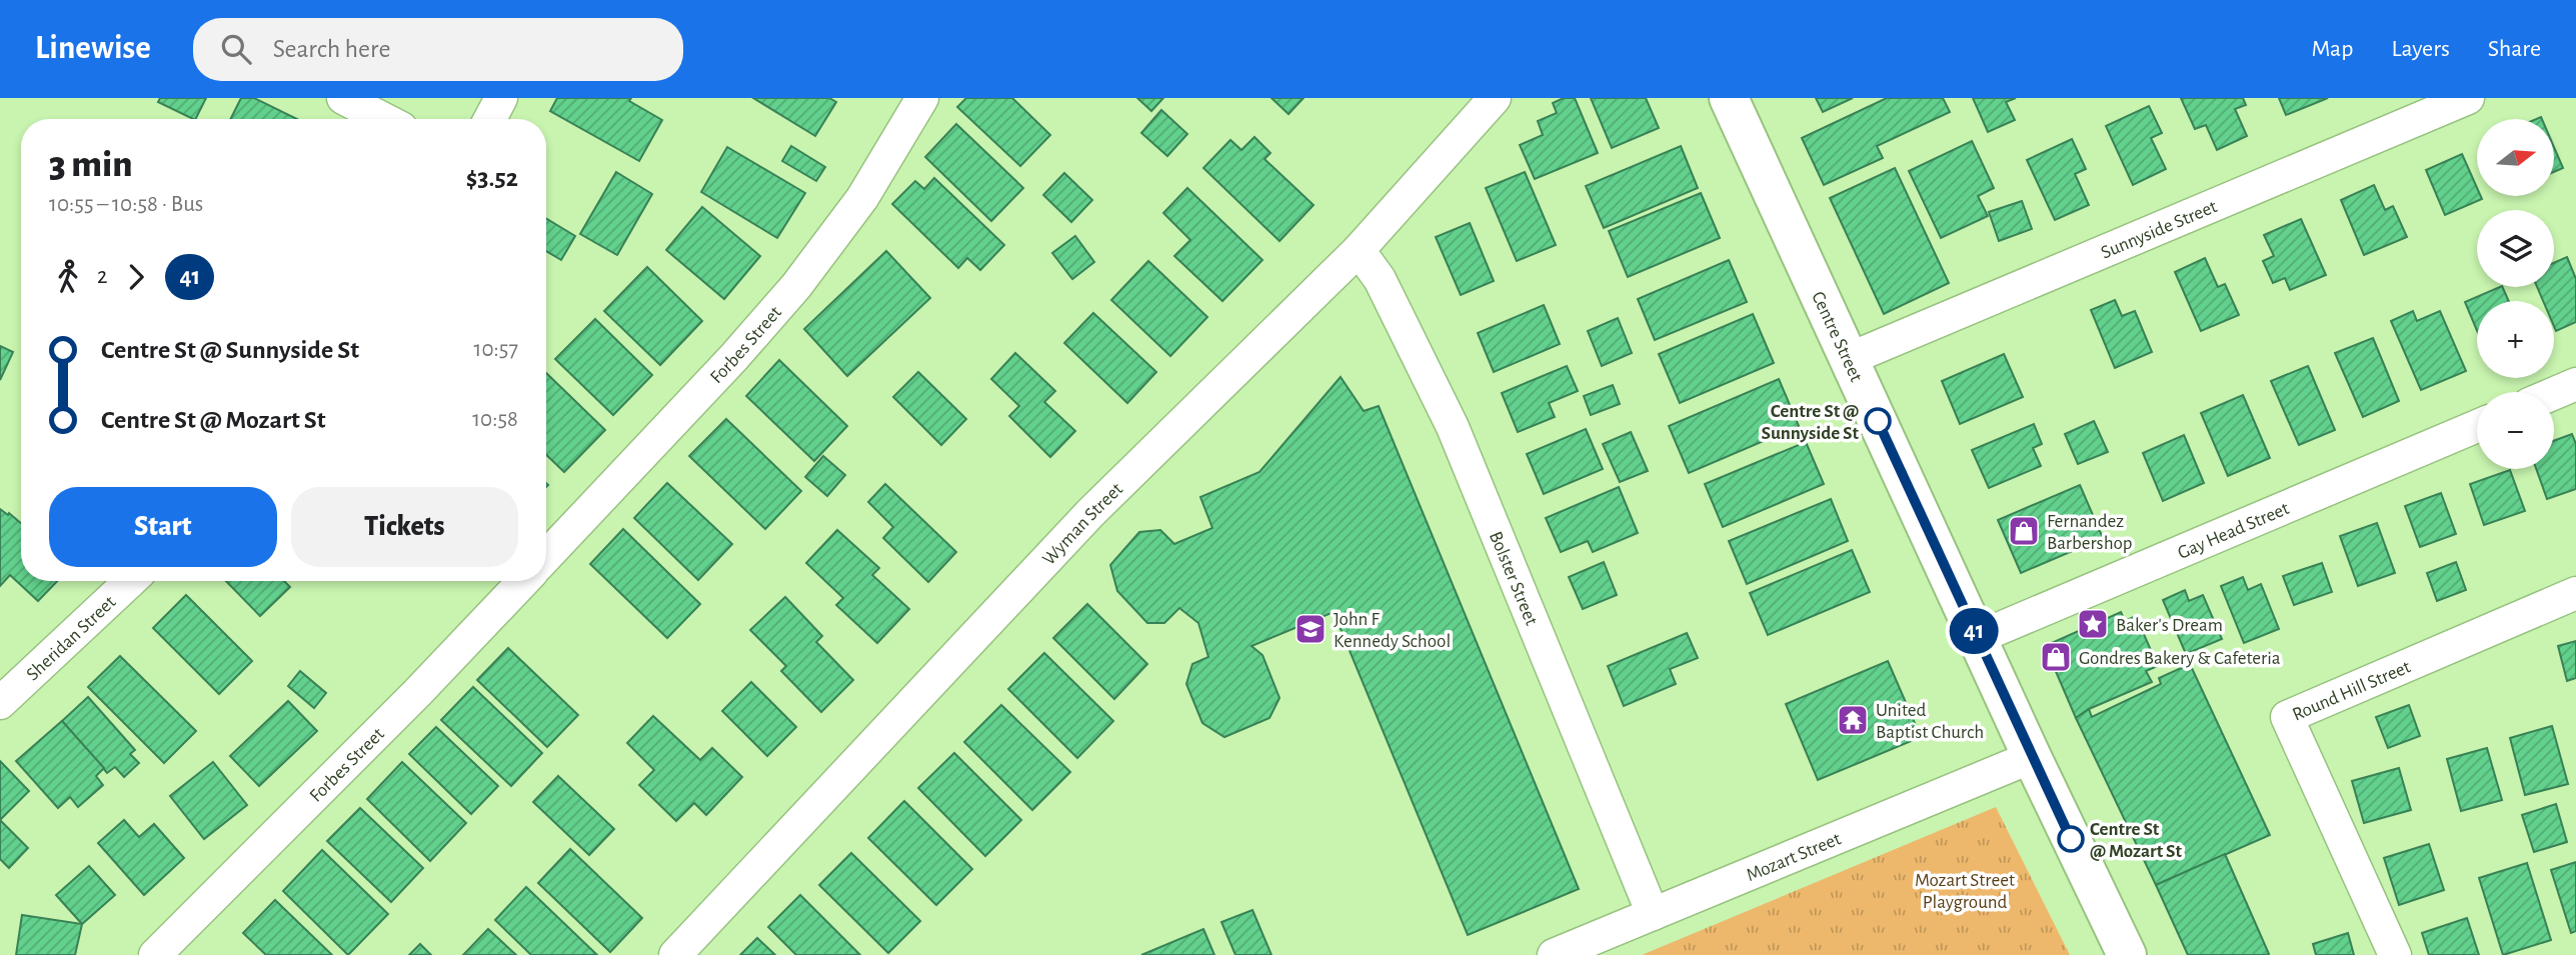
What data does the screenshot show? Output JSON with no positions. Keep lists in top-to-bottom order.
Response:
{
  "streets": {
    "main road": ["Centre Street"],
    "street": [
      "Sunnyside Street",
      "Forbes Street",
      "Wyman Street",
      "Gay Head Street",
      "Bolster Street",
      "Sheridan Street",
      "Round Hill Street",
      "Mozart Street"
    ]
  },
  "crossings": [
    ["Sunnyside Street", "Centre Street"],
    ["Centre Street", "Gay Head Street"],
    ["Centre Street", "Mozart Street"],
    ["Wyman Street", "Bolster Street"],
    ["Bolster Street", "Mozart Street"]
  ],
  "parks": ["Mozart Street Playground"],
  "places": {
    "other": ["Centre St @ Sunnyside St", "Centre St @ Mozart St"],
    "shop": ["Fernandez Barbershop", "Gondres Bakery & Cafeteria"],
    "place": ["Baker's Dream"],
    "school or university": ["John F Kennedy School"],
    "temple": ["United Baptist Church"]
  },
  "lines": ["bus line 41"],
  "north": "right",
  "page": {
    "header": "Linewise",
    "search": "Search here",
    "nav": ["Map", "Layers", "Share"],
    "on_map": "41",
    "map_buttons": ["+", "−"],
    "heading": ["3 min", "10:55 – 10:58 · Bus", "$3.52"],
    "legs": ["2", "41"],
    "list": [
      {
        "name": "Centre St @ Sunnyside St",
        "value": "10:57"
      },
      {
        "name": "Centre St @ Mozart St",
        "value": "10:58"
      }
    ],
    "buttons": ["Start", "Tickets"]
  }
}
